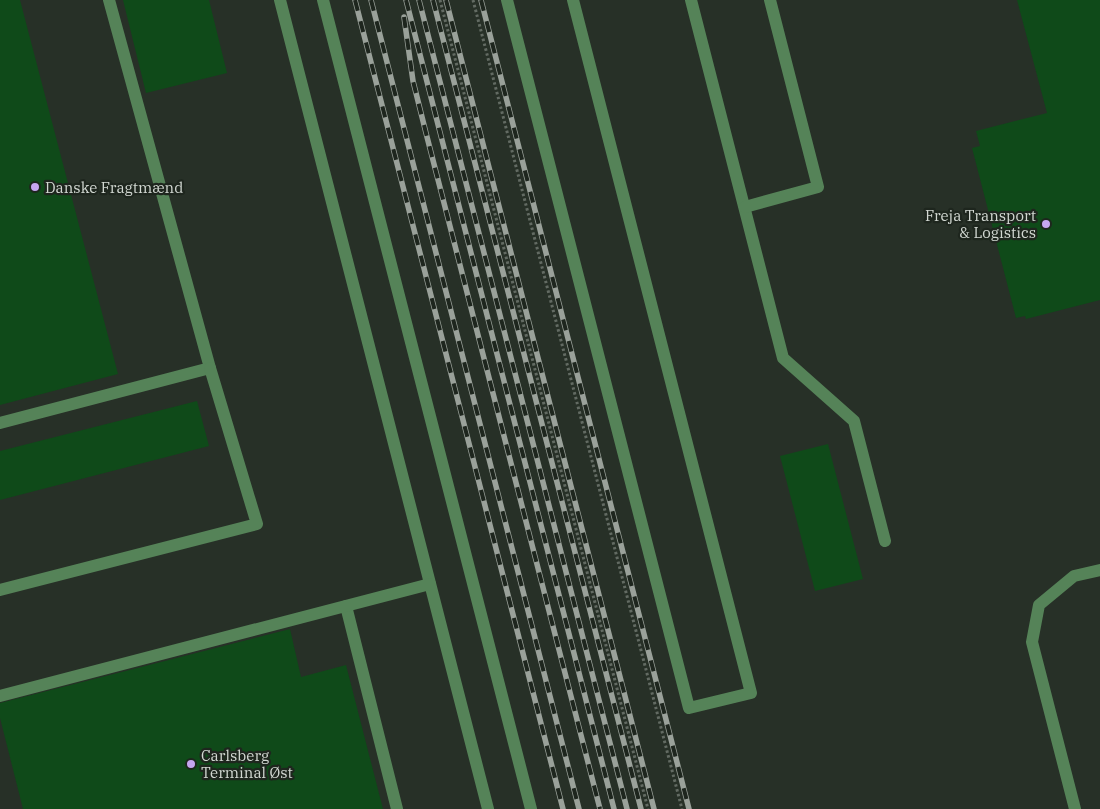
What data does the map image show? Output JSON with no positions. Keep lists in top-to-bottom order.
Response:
{
  "places": ["Danske Fragtmænd", "Freja Transport & Logistics", "Carlsberg Terminal Øst"]
}
